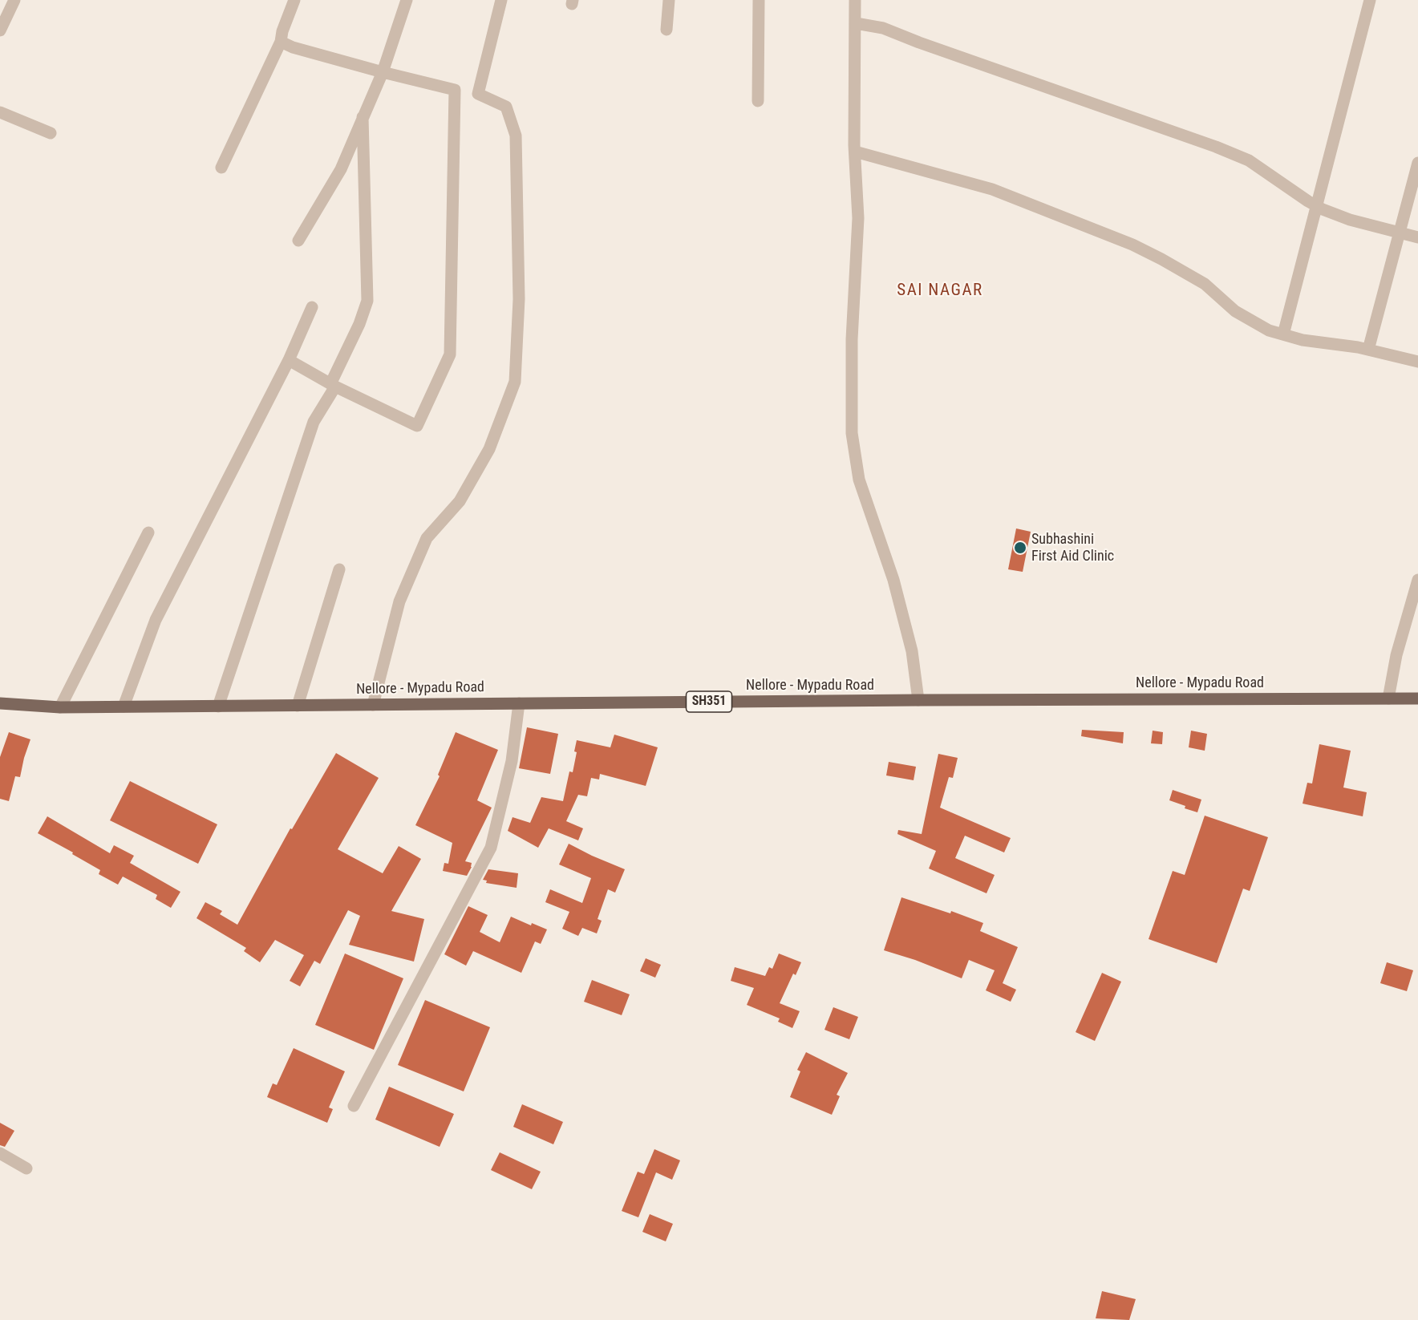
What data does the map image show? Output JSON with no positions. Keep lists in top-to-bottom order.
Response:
{
  "streets": {
    "main road": ["Nellore - Mypadu Road", "SH351"]
  },
  "districts": ["SAI NAGAR"],
  "places": ["Subhashini First Aid Clinic"]
}
